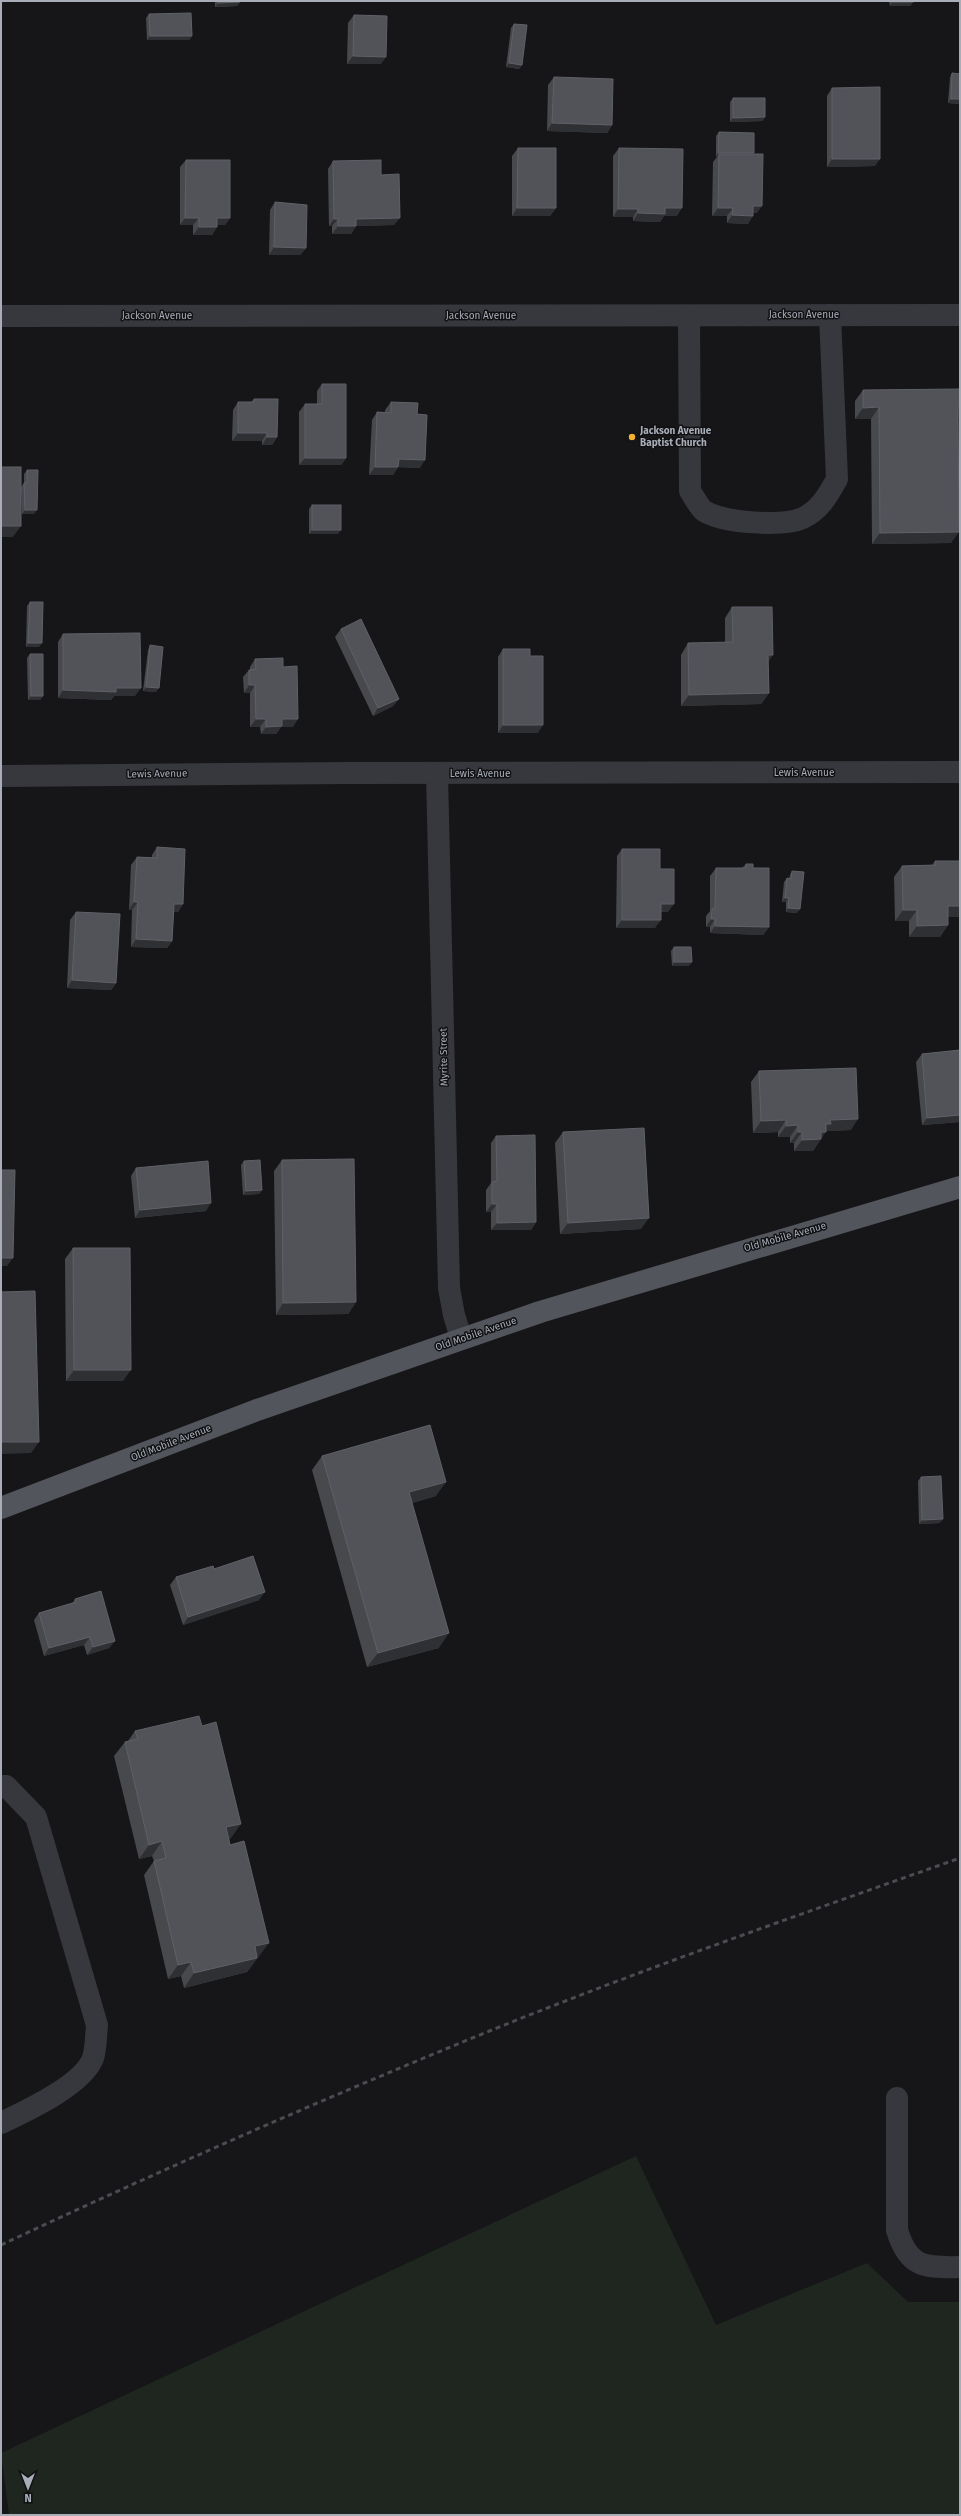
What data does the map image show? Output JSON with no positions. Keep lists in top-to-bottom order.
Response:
{
  "streets": {
    "main road": ["Old Mobile Avenue"],
    "street": ["Jackson Avenue", "Lewis Avenue", "Myrite Street"]
  },
  "crossings": [
    ["Lewis Avenue", "Myrite Street"],
    ["Myrite Street", "Old Mobile Avenue"]
  ],
  "places": ["Jackson Avenue Baptist Church"],
  "north": "bottom"
}
